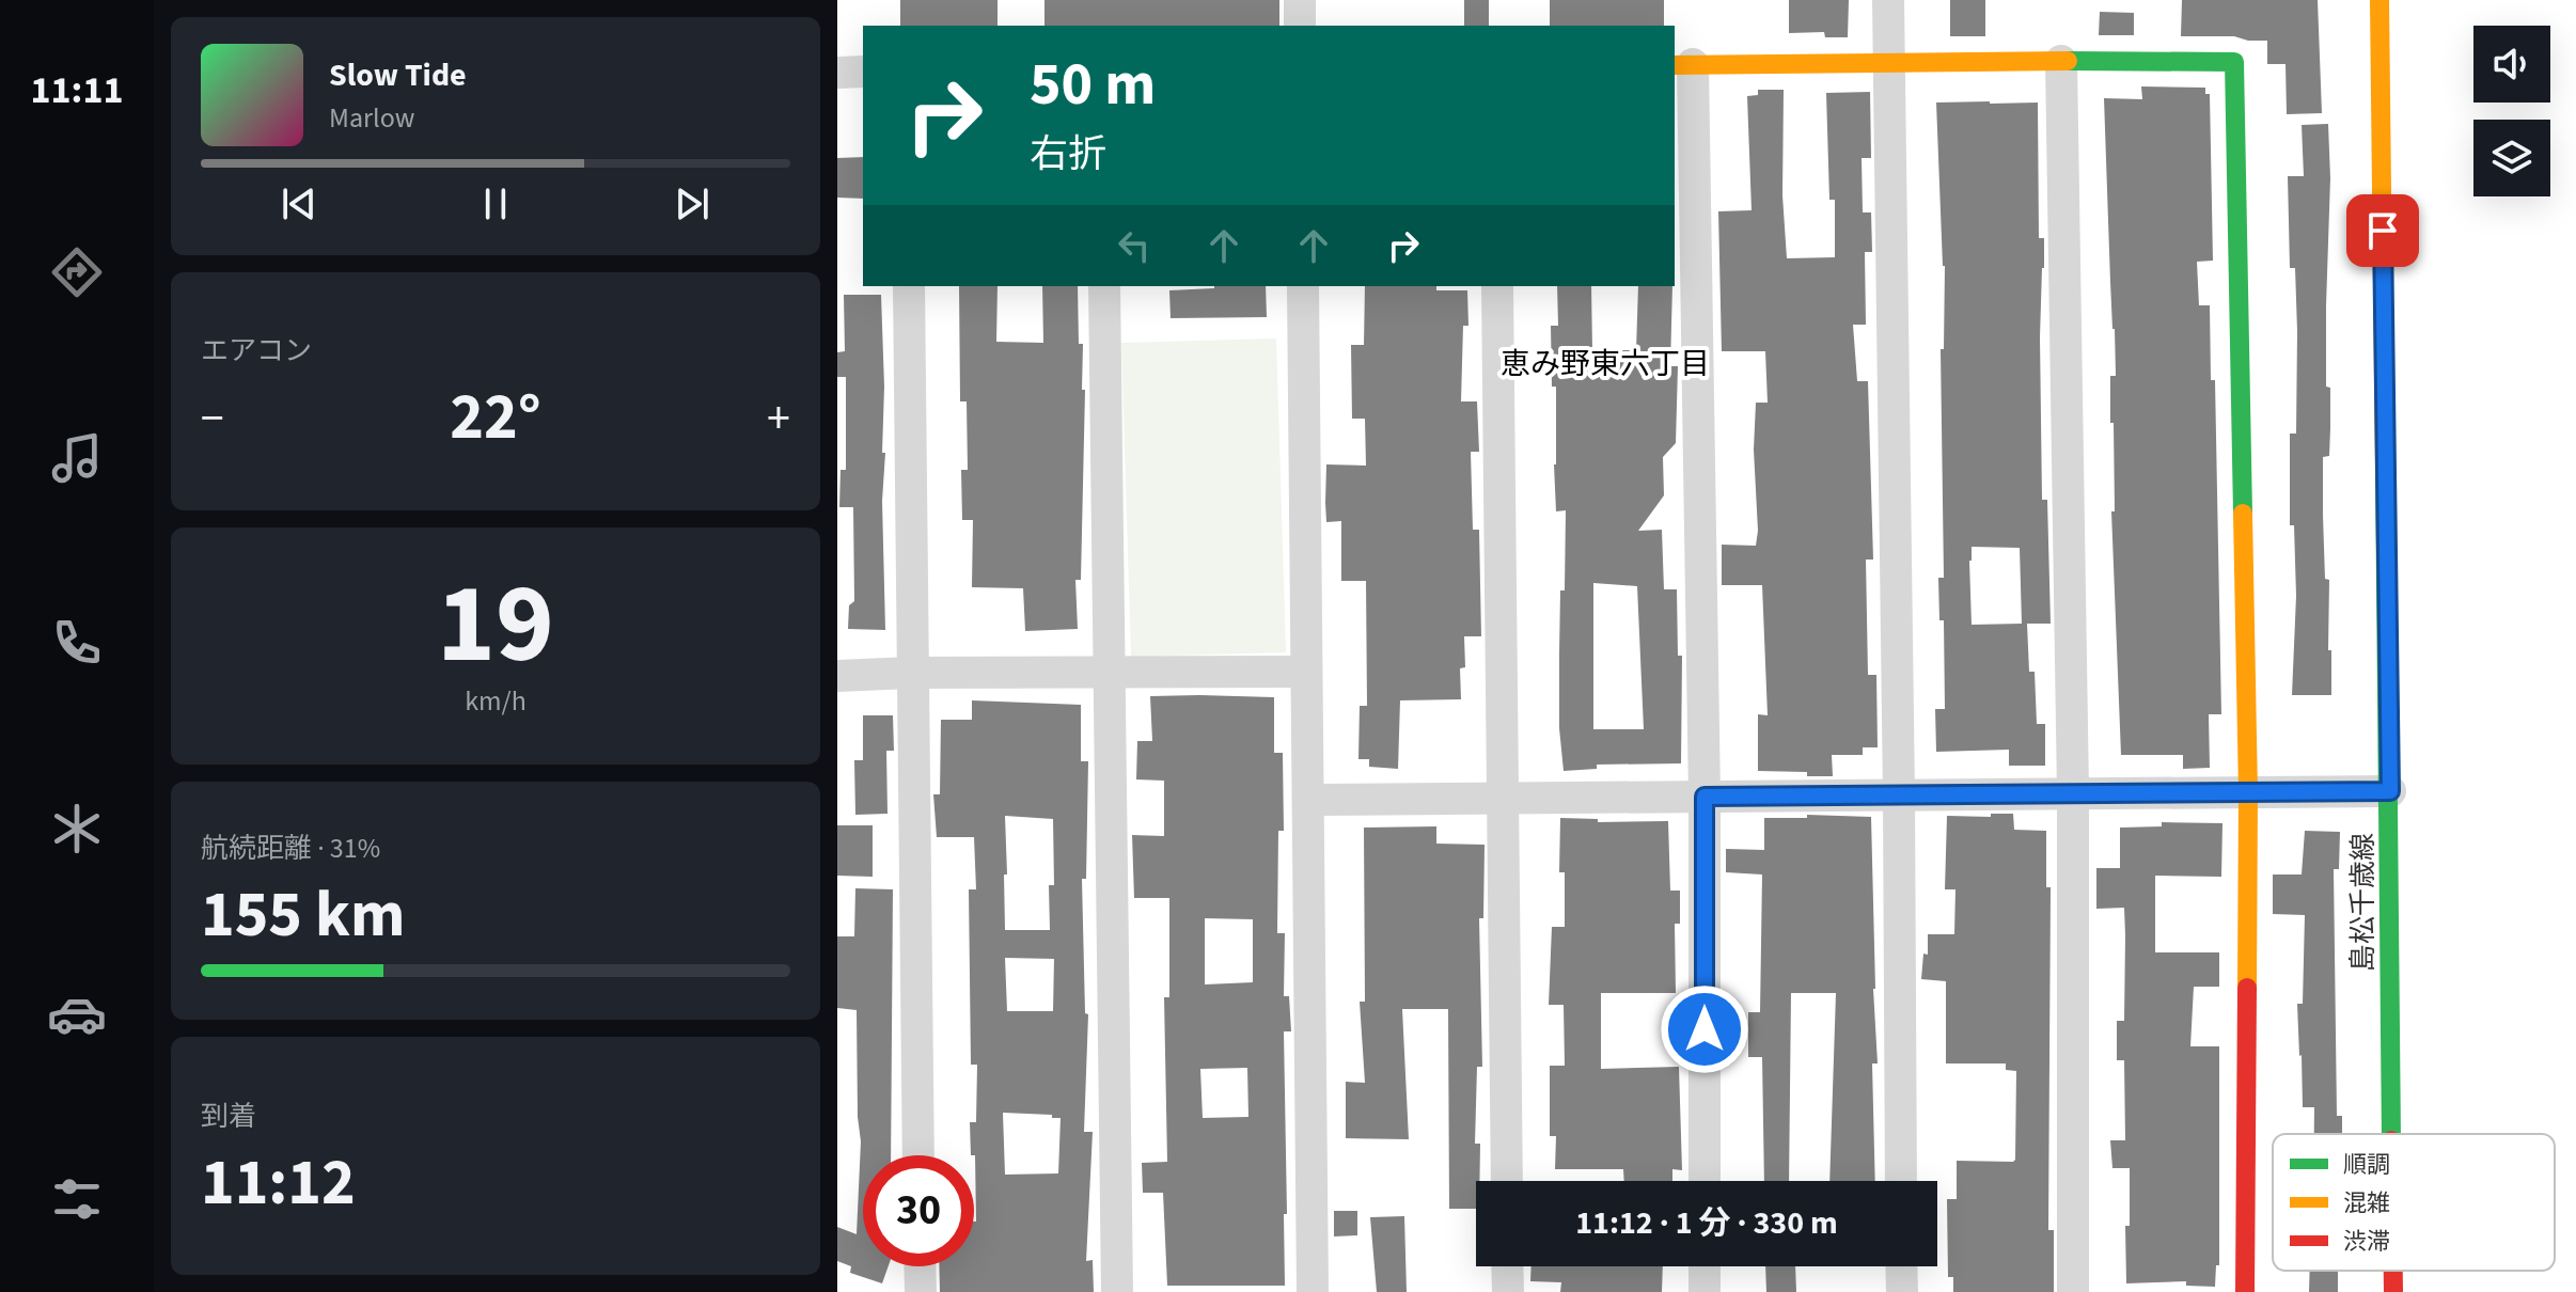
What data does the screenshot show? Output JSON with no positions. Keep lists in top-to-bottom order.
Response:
{
  "streets": {
    "street": ["島松千歳線"]
  },
  "districts": ["恵み野東六丁目"],
  "legend": ["順調", "混雑", "渋滞"],
  "page": {
    "tabs": "11:11",
    "turn": ["50 m", "右折"],
    "song": ["Slow Tide", "Marlow"],
    "tile": [
      "エアコン",
      ["19", "km/h"],
      ["航続距離 · 31%", "155 km"],
      ["到着", "11:12"]
    ],
    "heat": ["−", "22°", "+"],
    "limit": "30",
    "trip": "11:12 · 1 分 · 330 m"
  }
}
